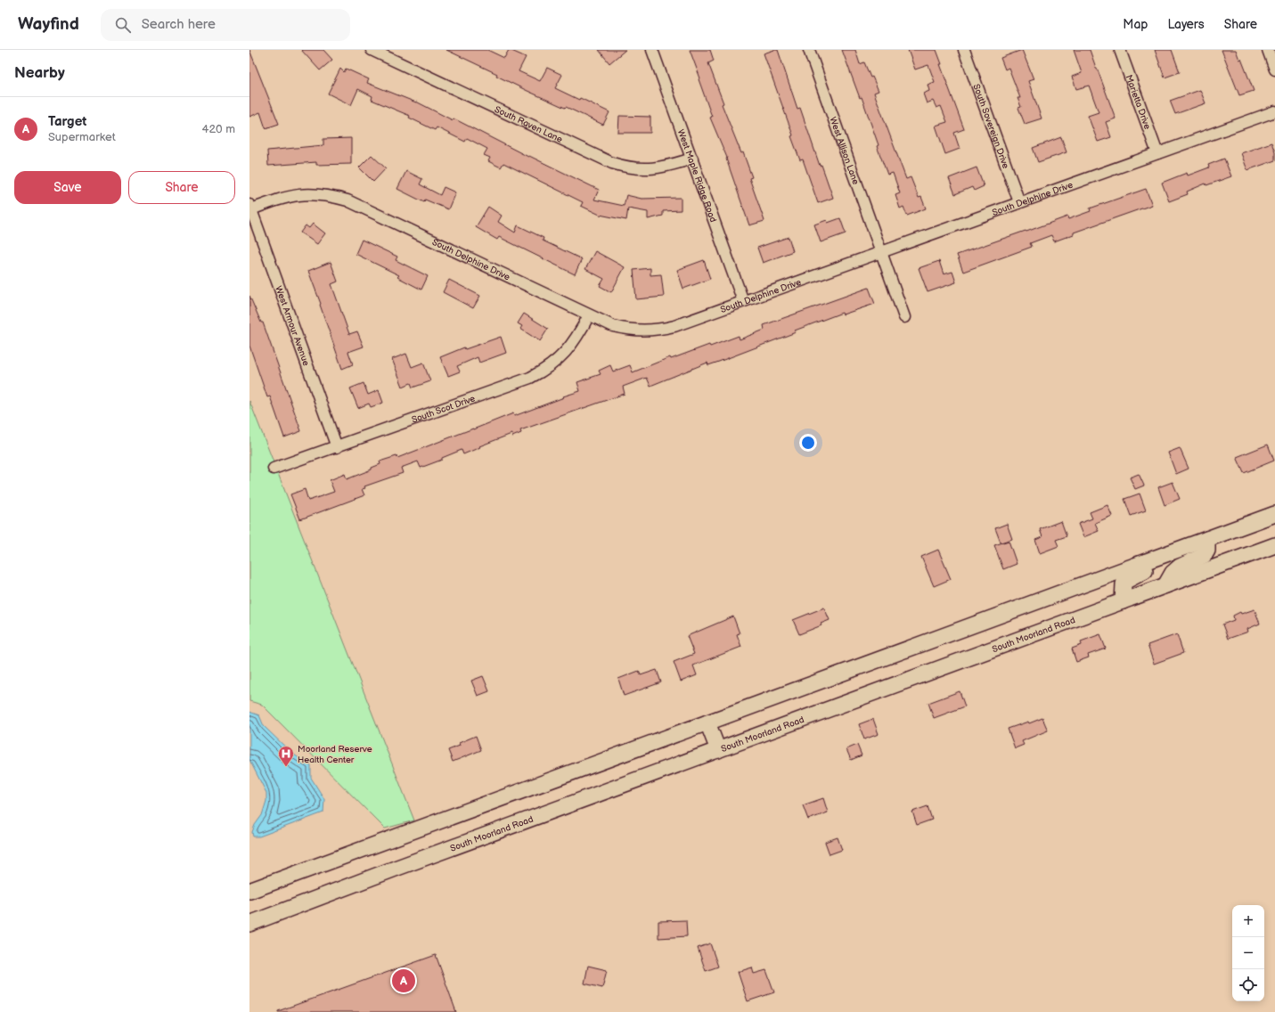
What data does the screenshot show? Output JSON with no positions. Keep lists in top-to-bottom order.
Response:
{
  "streets": {
    "main road": ["South Moorland Road"],
    "street": [
      "Marietta Drive",
      "South Raven Lane",
      "South Sovereign Drive",
      "West Allison Lane",
      "West Maple Ridge Road",
      "South Delphine Drive",
      "West Armour Avenue",
      "South Scot Drive"
    ]
  },
  "crossings": [
    ["Marietta Drive", "South Delphine Drive"],
    ["South Raven Lane", "West Maple Ridge Road"],
    ["South Sovereign Drive", "South Delphine Drive"],
    ["West Allison Lane", "South Delphine Drive"],
    ["West Maple Ridge Road", "South Delphine Drive"],
    ["South Delphine Drive", "West Armour Avenue"],
    ["South Delphine Drive", "South Scot Drive"],
    ["West Armour Avenue", "South Scot Drive"]
  ],
  "places": {
    "hospital": ["Moorland Reserve Health Center"]
  },
  "page": {
    "header": "Wayfind",
    "search": "Search here",
    "nav": ["Map", "Layers", "Share"],
    "heading": "Nearby",
    "list": [
      {
        "mark": "A",
        "name": "Target",
        "note": "Supermarket",
        "value": "420 m"
      }
    ],
    "buttons": ["Save", "Share"],
    "map_buttons": ["+", "−"],
    "pins": "A"
  }
}
